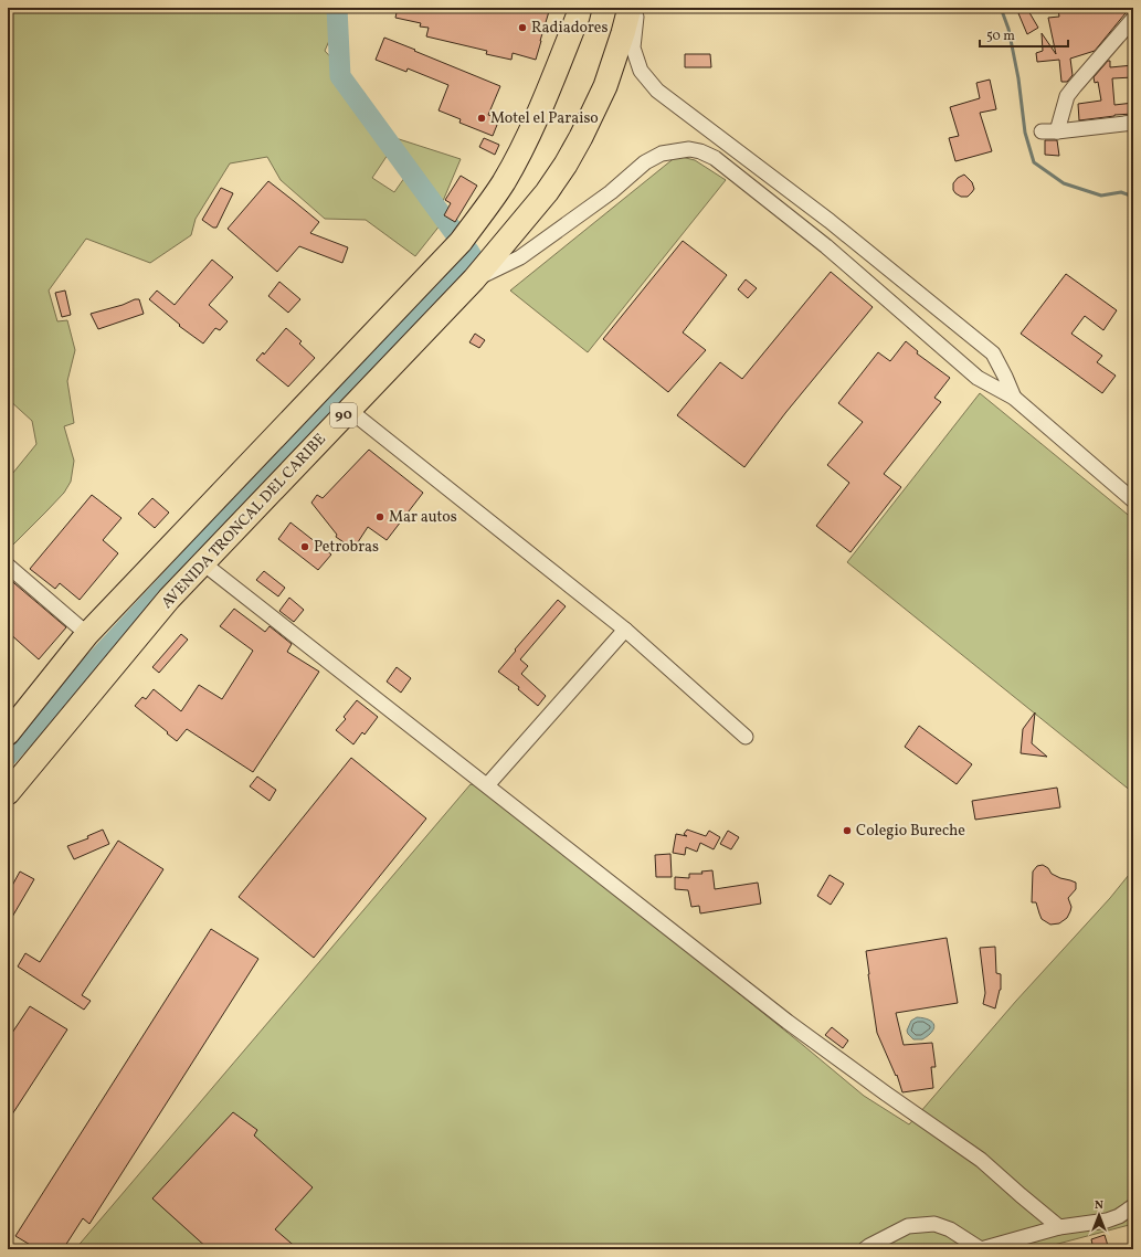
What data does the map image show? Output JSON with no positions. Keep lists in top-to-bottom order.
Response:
{
  "streets": {
    "highway": ["90", "AVENIDA TRONCAL DEL CARIBE"]
  },
  "places": [
    "Radiadores",
    "Motel el Paraiso",
    "Mar autos",
    "Petrobras",
    "Colegio Bureche"
  ],
  "scale_bar": "50 m",
  "north": "top"
}
